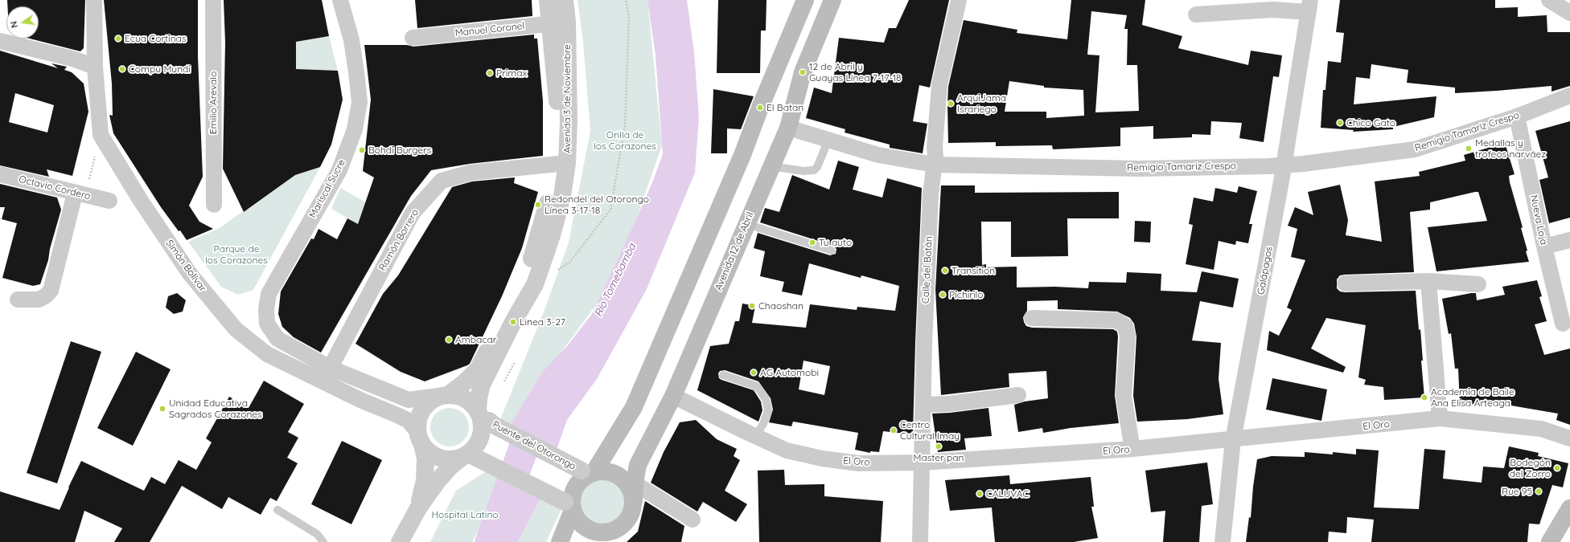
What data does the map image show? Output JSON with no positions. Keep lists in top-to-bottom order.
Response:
{
  "streets": {
    "main road": ["Avenida 12 de Abril"],
    "street": [
      "Manuel Coronel",
      "Avenida 3 de Noviembre",
      "Emilio Arevalo",
      "Remigio Tamariz Crespo",
      "Octavio Cordero",
      "Mariscal Sucre",
      "Nueva Loja",
      "Ramón Borrero",
      "Simón Bolívar",
      "Calle del Batán",
      "Galápagos",
      "El Oro",
      "Puente del Otorongo"
    ]
  },
  "crossings": [
    ["Manuel Coronel", "Avenida 3 de Noviembre"],
    ["Avenida 3 de Noviembre", "Ramón Borrero"],
    ["Avenida 3 de Noviembre", "Simón Bolívar"],
    ["Avenida 3 de Noviembre", "Puente del Otorongo"],
    ["Remigio Tamariz Crespo", "Nueva Loja"],
    ["Remigio Tamariz Crespo", "Avenida 12 de Abril"],
    ["Remigio Tamariz Crespo", "Calle del Batán"],
    ["Remigio Tamariz Crespo", "Galápagos"],
    ["Mariscal Sucre", "Ramón Borrero"],
    ["Ramón Borrero", "Simón Bolívar"],
    ["Avenida 12 de Abril", "El Oro"],
    ["Avenida 12 de Abril", "Puente del Otorongo"],
    ["Simón Bolívar", "Puente del Otorongo"],
    ["Calle del Batán", "El Oro"],
    ["Galápagos", "El Oro"]
  ],
  "water": ["Río Tomebamba"],
  "parks": ["Orilla de los Corazones", "Parque de los Corazones", "Hospital Latino"],
  "places": [
    "Ecua Cortinas",
    "Compu Mundi",
    "12 de Abril y Guayas Línea 7-17-18",
    "Primax",
    "ArquiJama Israriego",
    "El Batan",
    "Chico Gato",
    "Medallas y trofeos narváez",
    "Bohdi Burgers",
    "Redondel del Otorongo Línea 3-17-18",
    "Tu auto",
    "Transition",
    "Pichirilo",
    "Chaoshan",
    "Linea 3-27",
    "Ambacar",
    "AG Automobi",
    "Academia de Baile Ana Elisa Arteaga",
    "Unidad Educativa Sagrados Corazones",
    "Centro Cultural Imay",
    "Master pan",
    "Bodegón del Zorro",
    "Rue 95",
    "CALUVAC"
  ],
  "north": "left"
}
